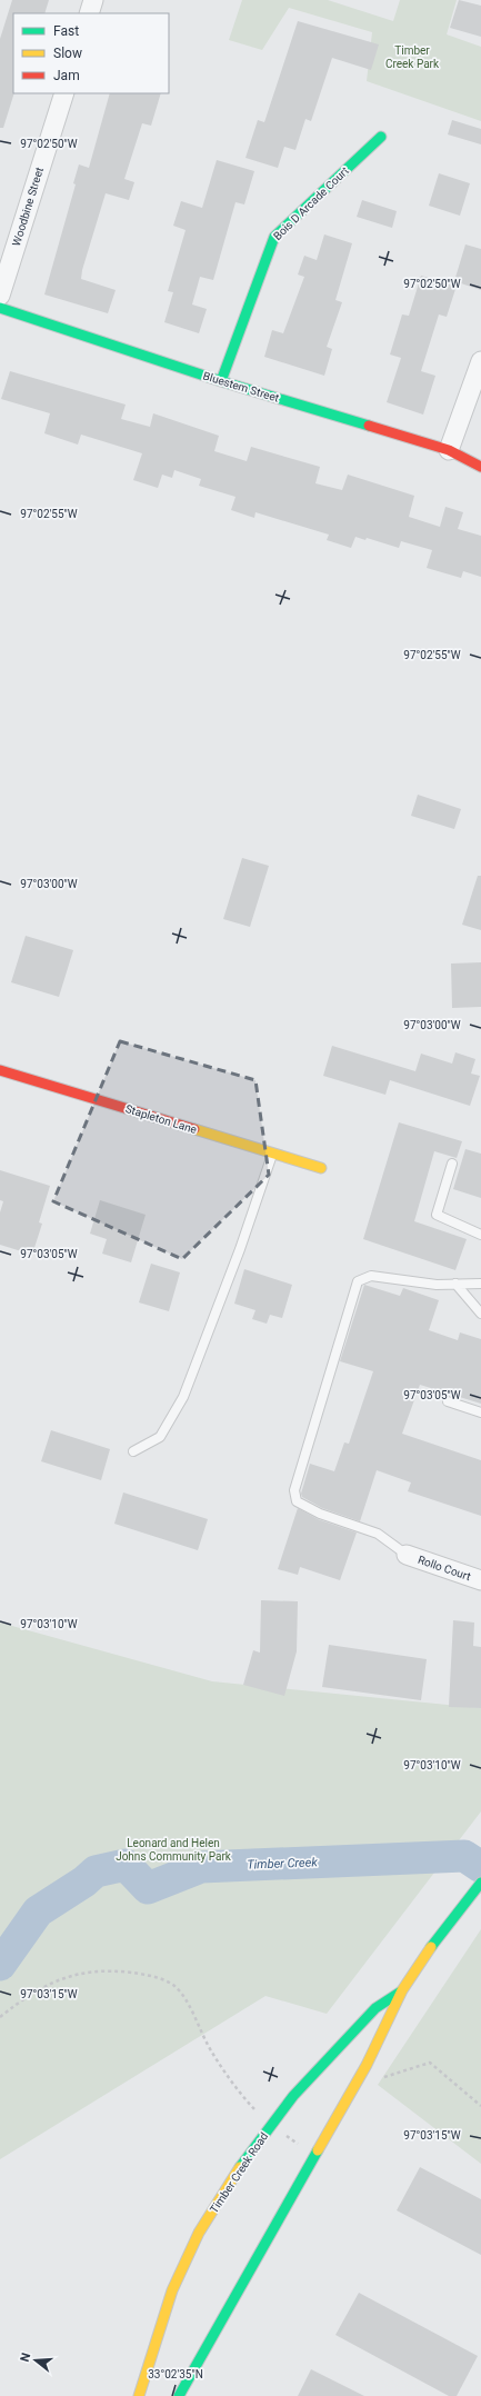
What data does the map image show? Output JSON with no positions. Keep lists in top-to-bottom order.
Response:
{
  "streets": {
    "street": [
      "Bois D Arcade Court",
      "Woodbine Street",
      "Bluestem Street",
      "Stapleton Lane",
      "Rollo Court",
      "Timber Creek Road"
    ]
  },
  "crossings": [
    ["Bois D Arcade Court", "Bluestem Street"]
  ],
  "water": ["Timber Creek"],
  "parks": ["Timber Creek Park", "Leonard and Helen Johns Community Park"],
  "legend": ["Fast", "Slow", "Jam"],
  "north": "left",
  "coordinates": [
    "97°02'50\"W",
    "97°02'55\"W",
    "97°03'00\"W",
    "97°03'05\"W",
    "97°03'10\"W",
    "97°03'15\"W",
    "33°02'35\"N"
  ]
}
